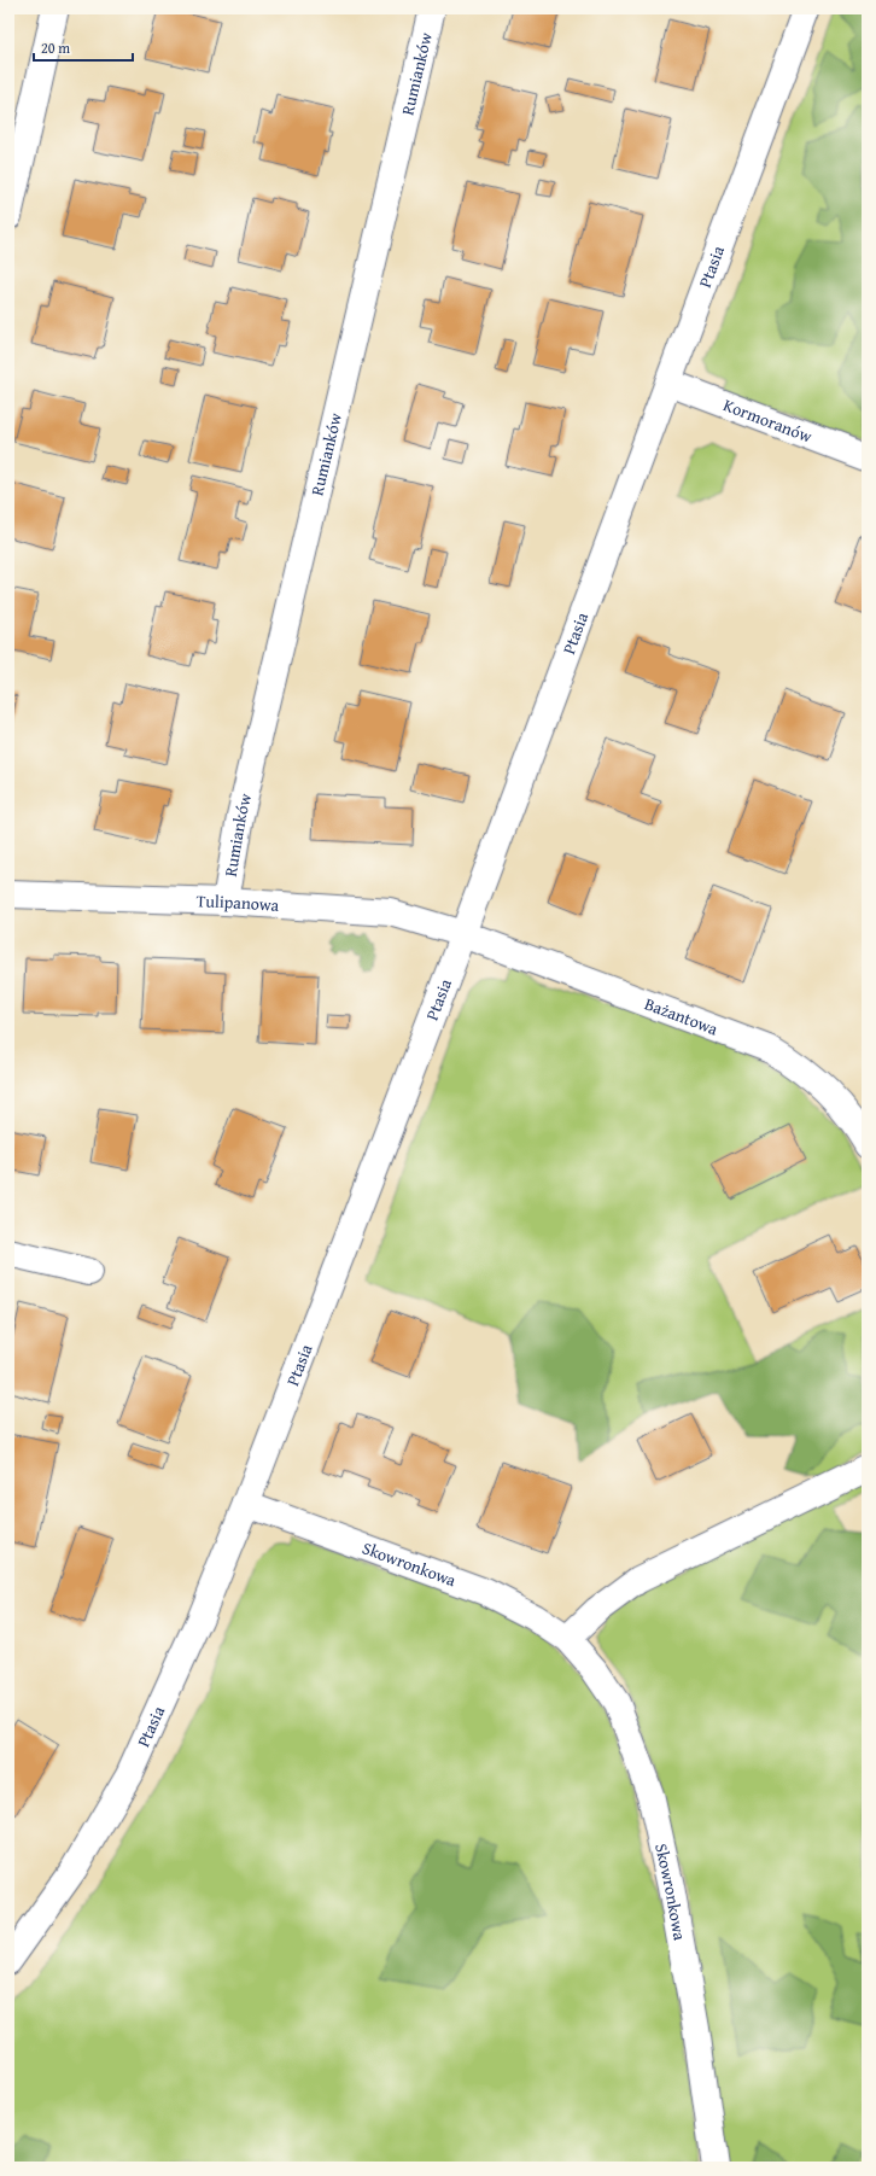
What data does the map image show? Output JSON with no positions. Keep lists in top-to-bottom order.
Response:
{
  "streets": {
    "street": [
      "Rumianków",
      "Ptasia",
      "Kormoranów",
      "Tulipanowa",
      "Bażantowa",
      "Skowronkowa"
    ]
  },
  "crossings": [
    ["Rumianków", "Tulipanowa"],
    ["Ptasia", "Kormoranów"],
    ["Ptasia", "Tulipanowa"],
    ["Ptasia", "Bażantowa"],
    ["Ptasia", "Skowronkowa"],
    ["Tulipanowa", "Bażantowa"]
  ],
  "scale_bar": "20 m"
}
